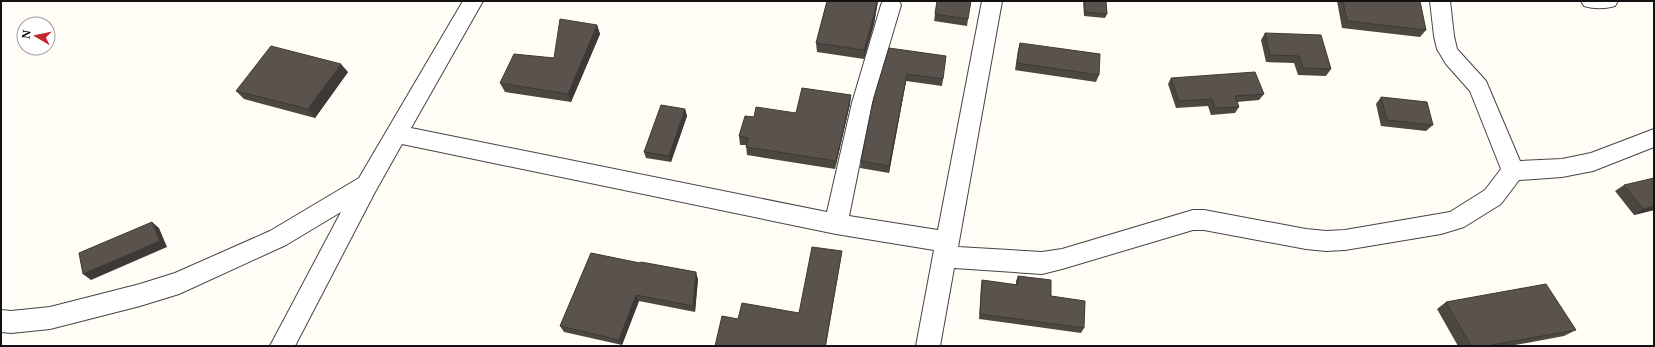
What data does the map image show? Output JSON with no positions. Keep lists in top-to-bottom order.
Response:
{
  "north": "left"
}
